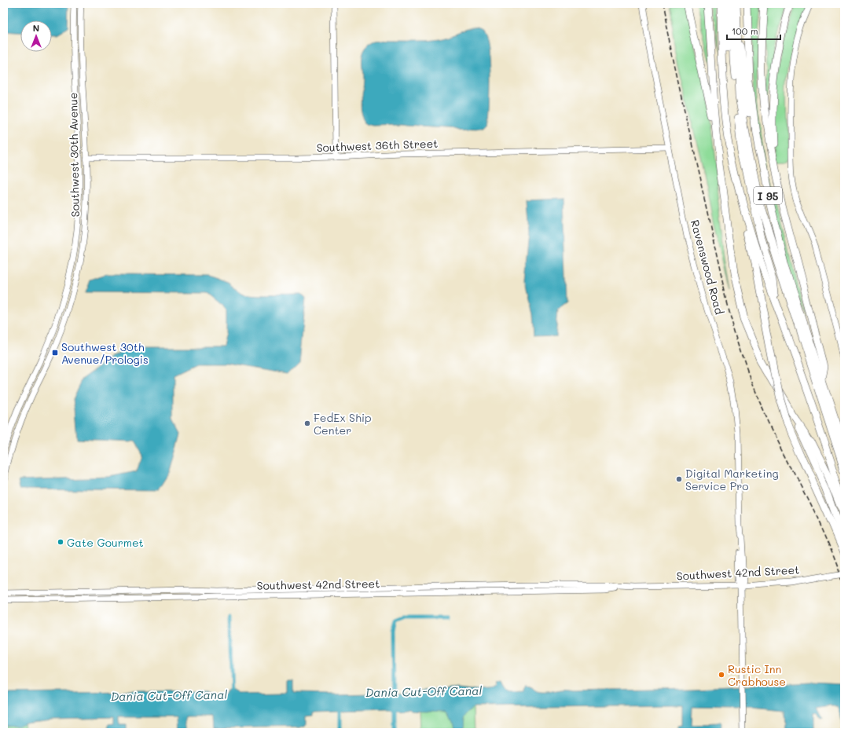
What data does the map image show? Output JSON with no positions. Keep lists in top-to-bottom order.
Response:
{
  "streets": {
    "highway": ["I 95"],
    "street": [
      "Southwest 36th Street",
      "Southwest 30th Avenue",
      "Ravenswood Road",
      "Southwest 42nd Street"
    ]
  },
  "crossings": [
    ["Southwest 36th Street", "Southwest 30th Avenue"],
    ["Southwest 36th Street", "Ravenswood Road"],
    ["Ravenswood Road", "Southwest 42nd Street"]
  ],
  "water": ["Dania Cut-Off Canal"],
  "places": {
    "transit": ["Southwest 30th Avenue/Prologis"],
    "other": [
      "FedEx Ship Center",
      "Digital Marketing Service Pro",
      "Gate Gourmet",
      "Rustic Inn Crabhouse"
    ]
  },
  "scale_bar": "100 m",
  "north": "top"
}
